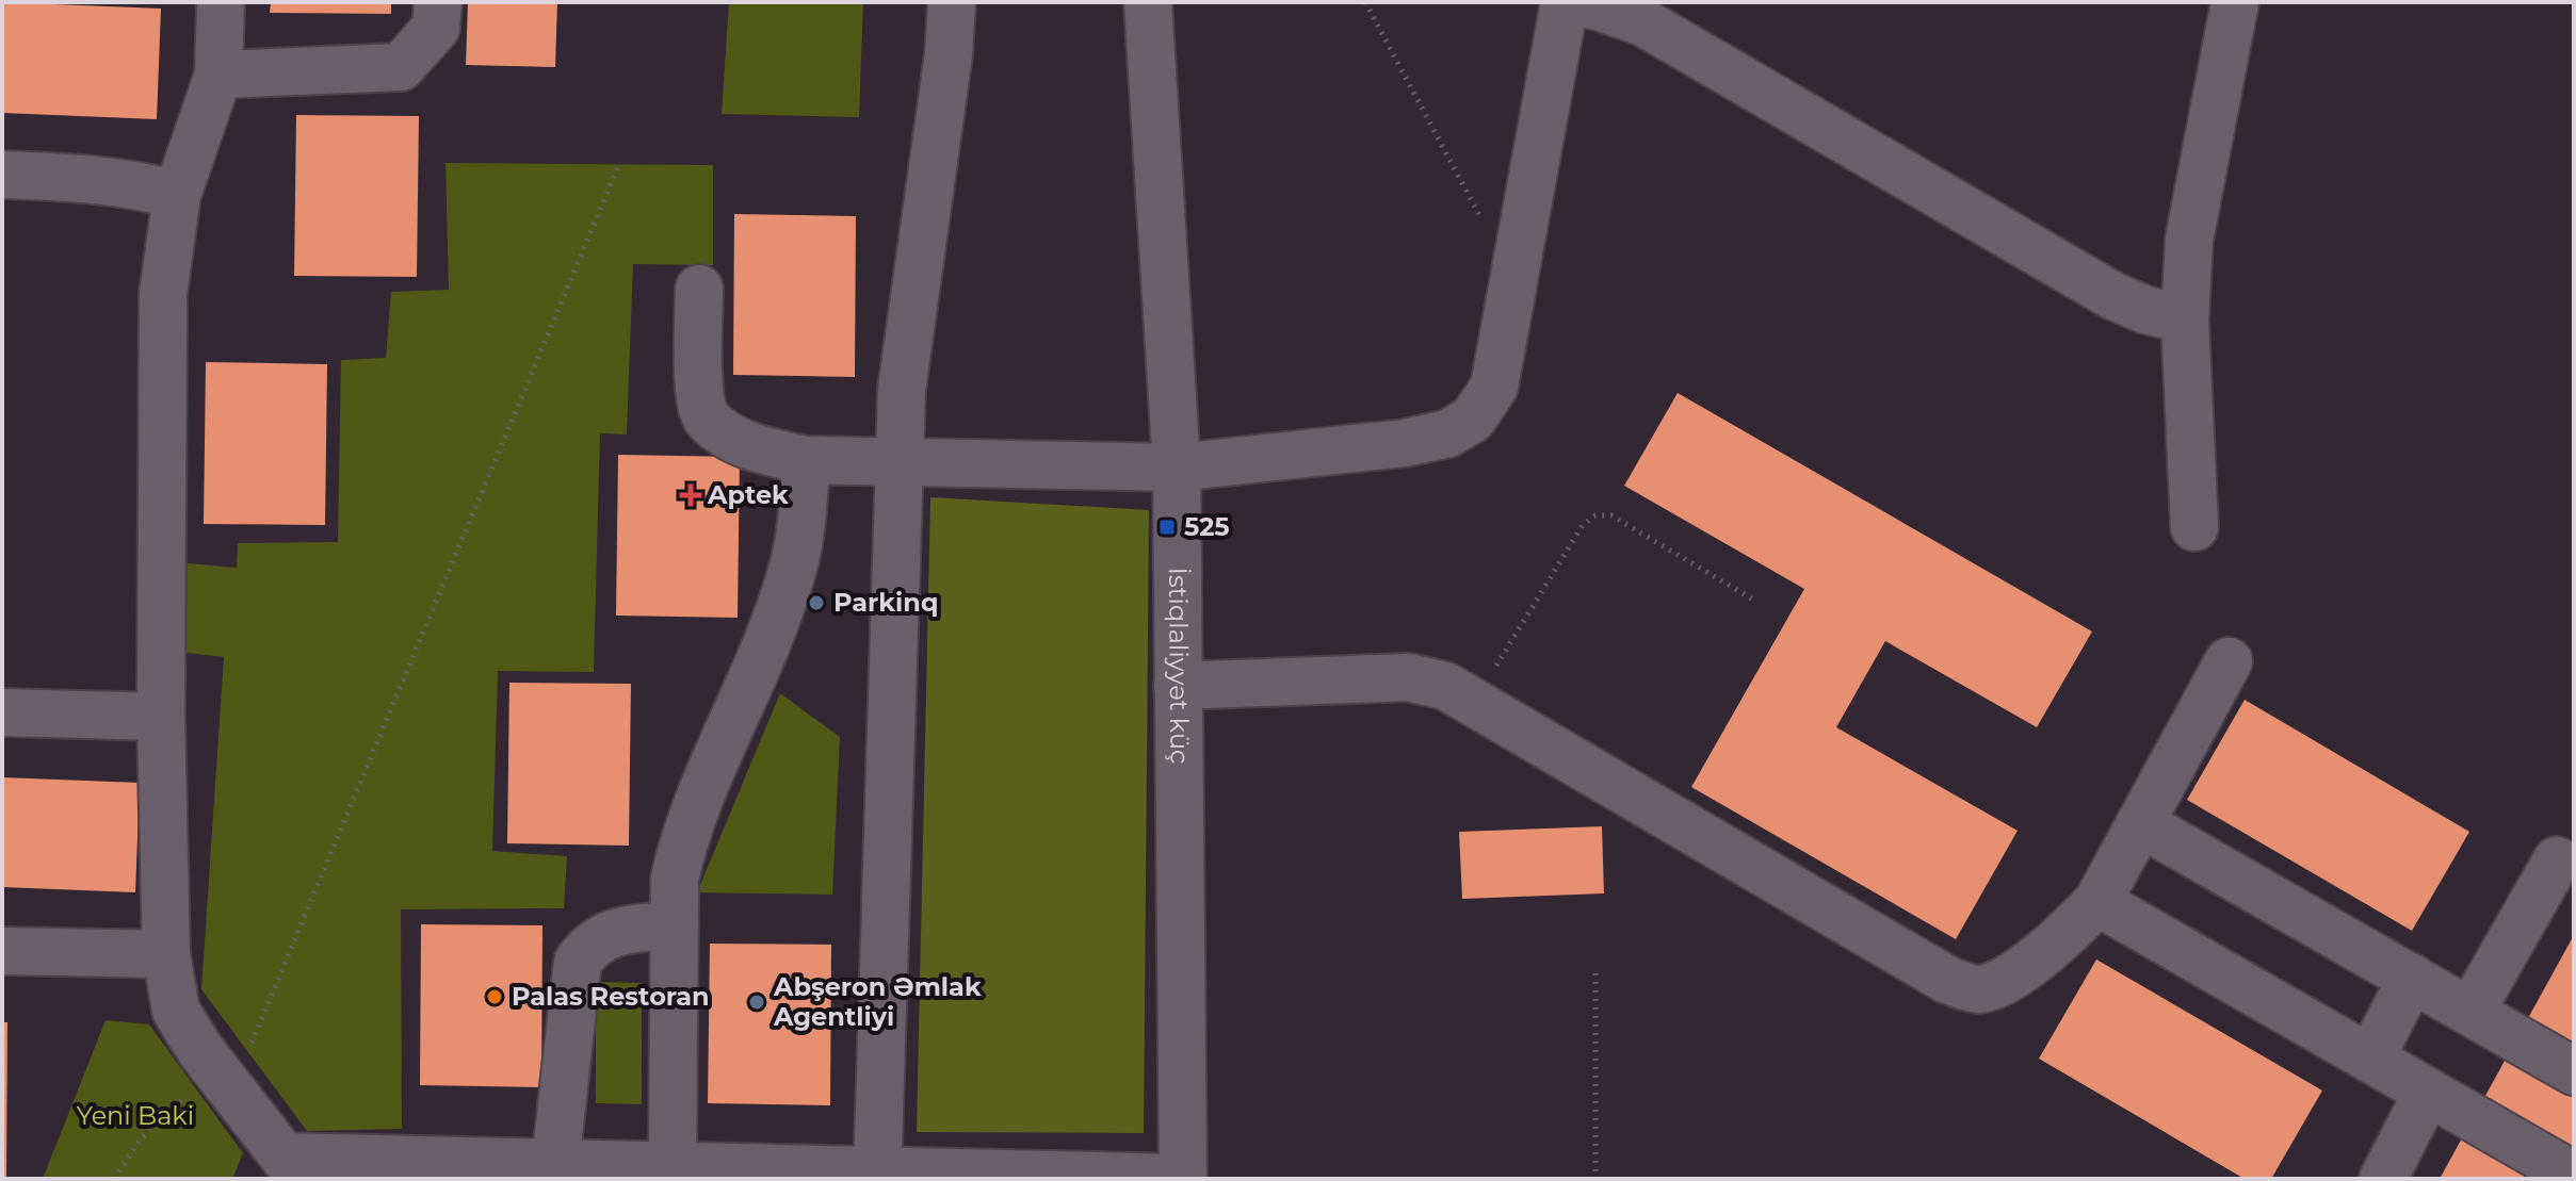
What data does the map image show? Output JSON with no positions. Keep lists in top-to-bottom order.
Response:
{
  "streets": {
    "street": ["İstiqlaliyyət küç"]
  },
  "parks": ["Yeni Baki"],
  "places": {
    "health": ["Aptek"],
    "transit": ["525"],
    "other": ["Parkinq", "Palas Restoran", "Abşeron Əmlak Agentliyi"]
  }
}
